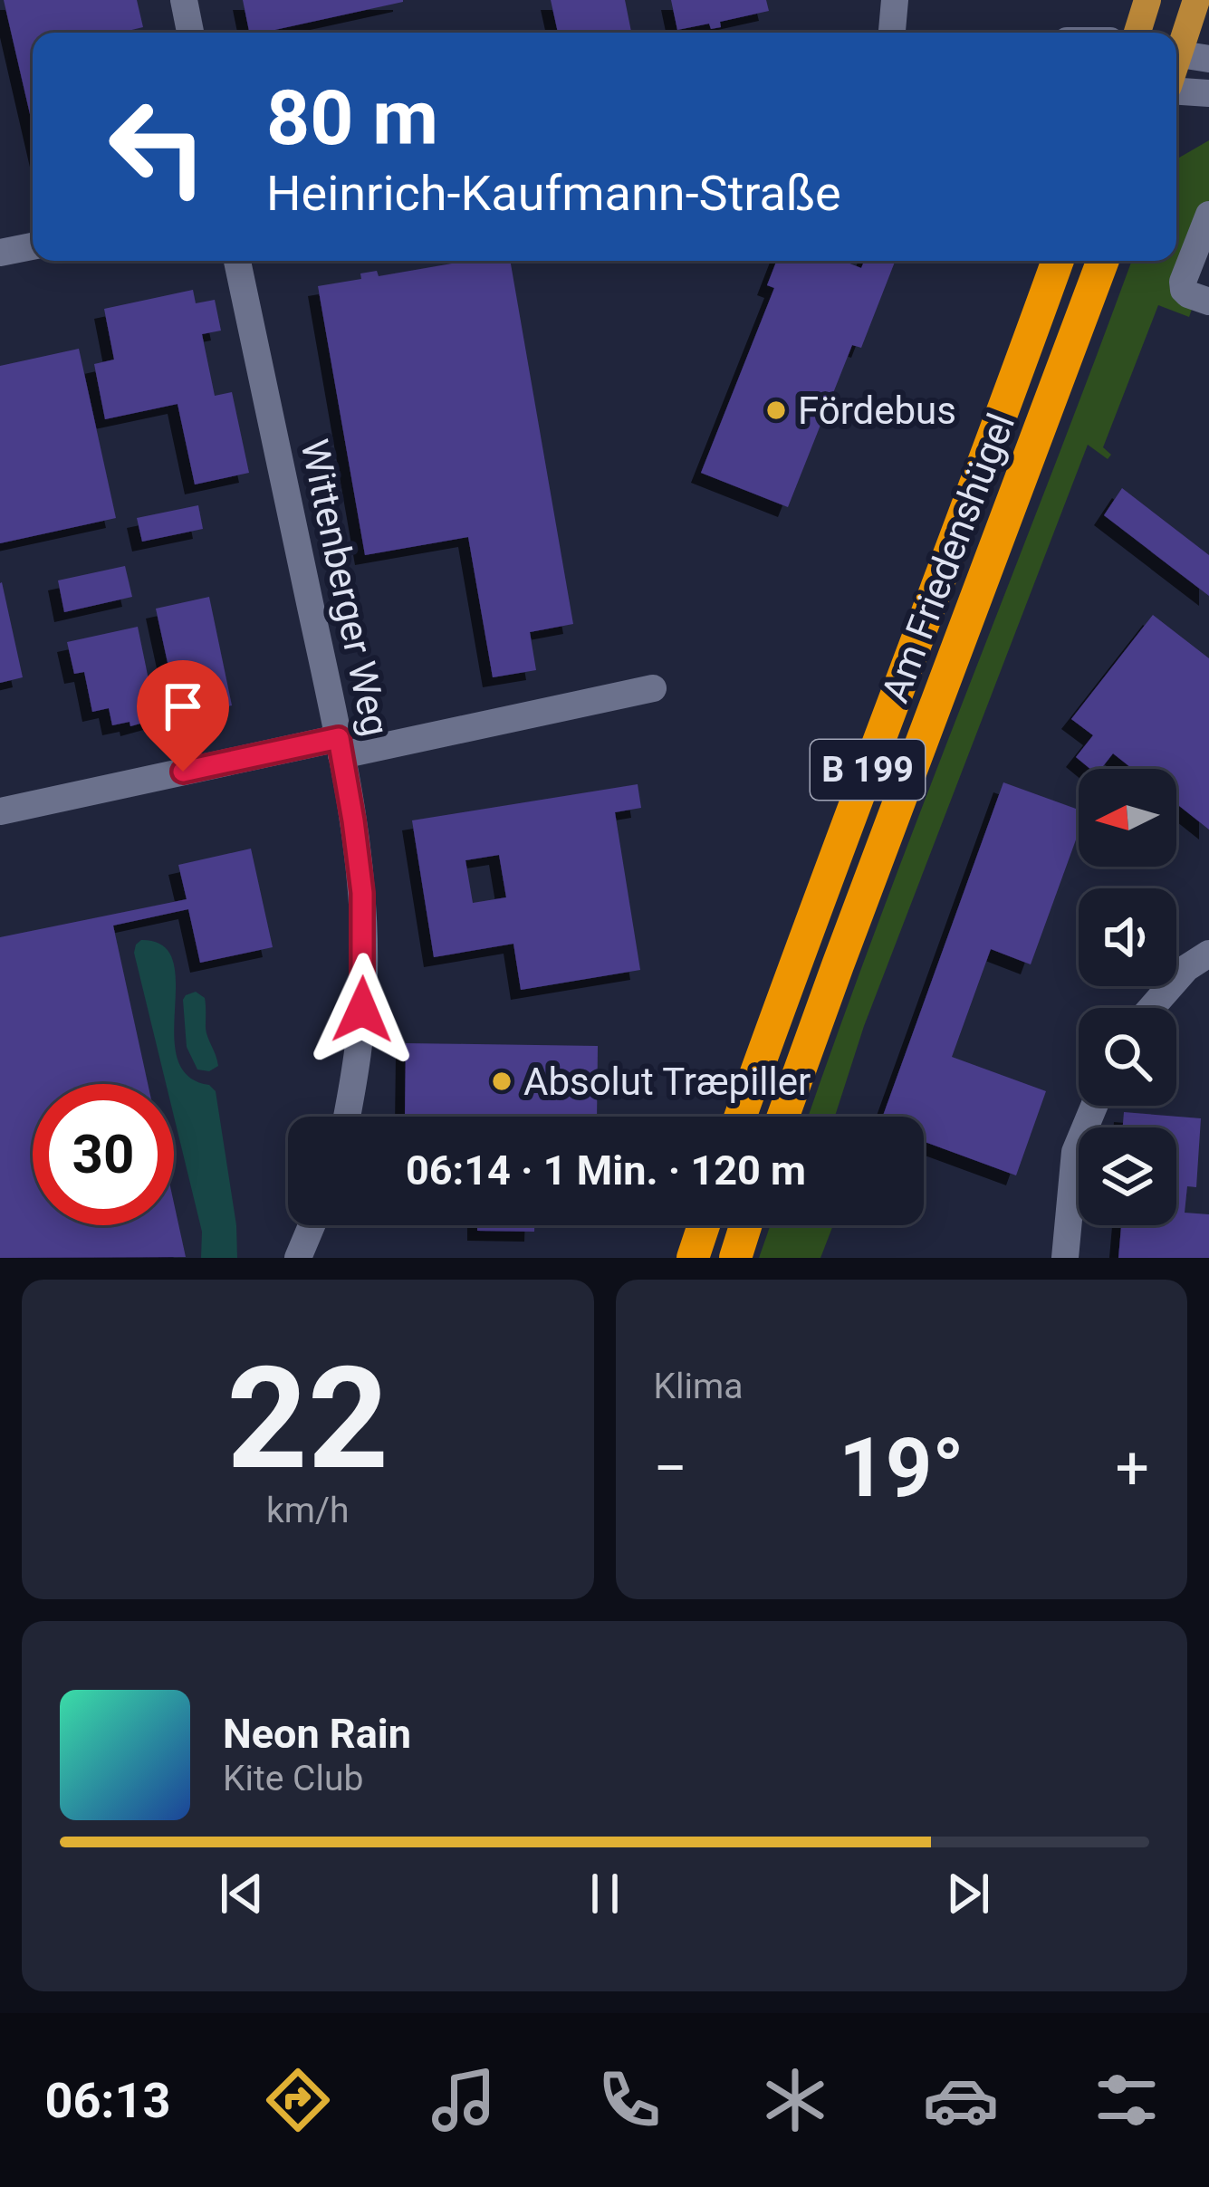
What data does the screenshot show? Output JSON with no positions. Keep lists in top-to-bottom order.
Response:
{
  "streets": {
    "highway": ["Am Friedenshügel", "B 199"],
    "street": ["Wittenberger Weg"]
  },
  "places": ["Fördebus", "Absolut Træpiller"],
  "north": "left",
  "page": {
    "turn": ["80 m", "Heinrich-Kaufmann-Straße"],
    "limit": "30",
    "trip": "06:14 · 1 Min. · 120 m",
    "tile": [
      ["22", "km/h"],
      "Klima"
    ],
    "heat": ["−", "19°", "+"],
    "song": ["Neon Rain", "Kite Club"],
    "tabs": "06:13"
  }
}
